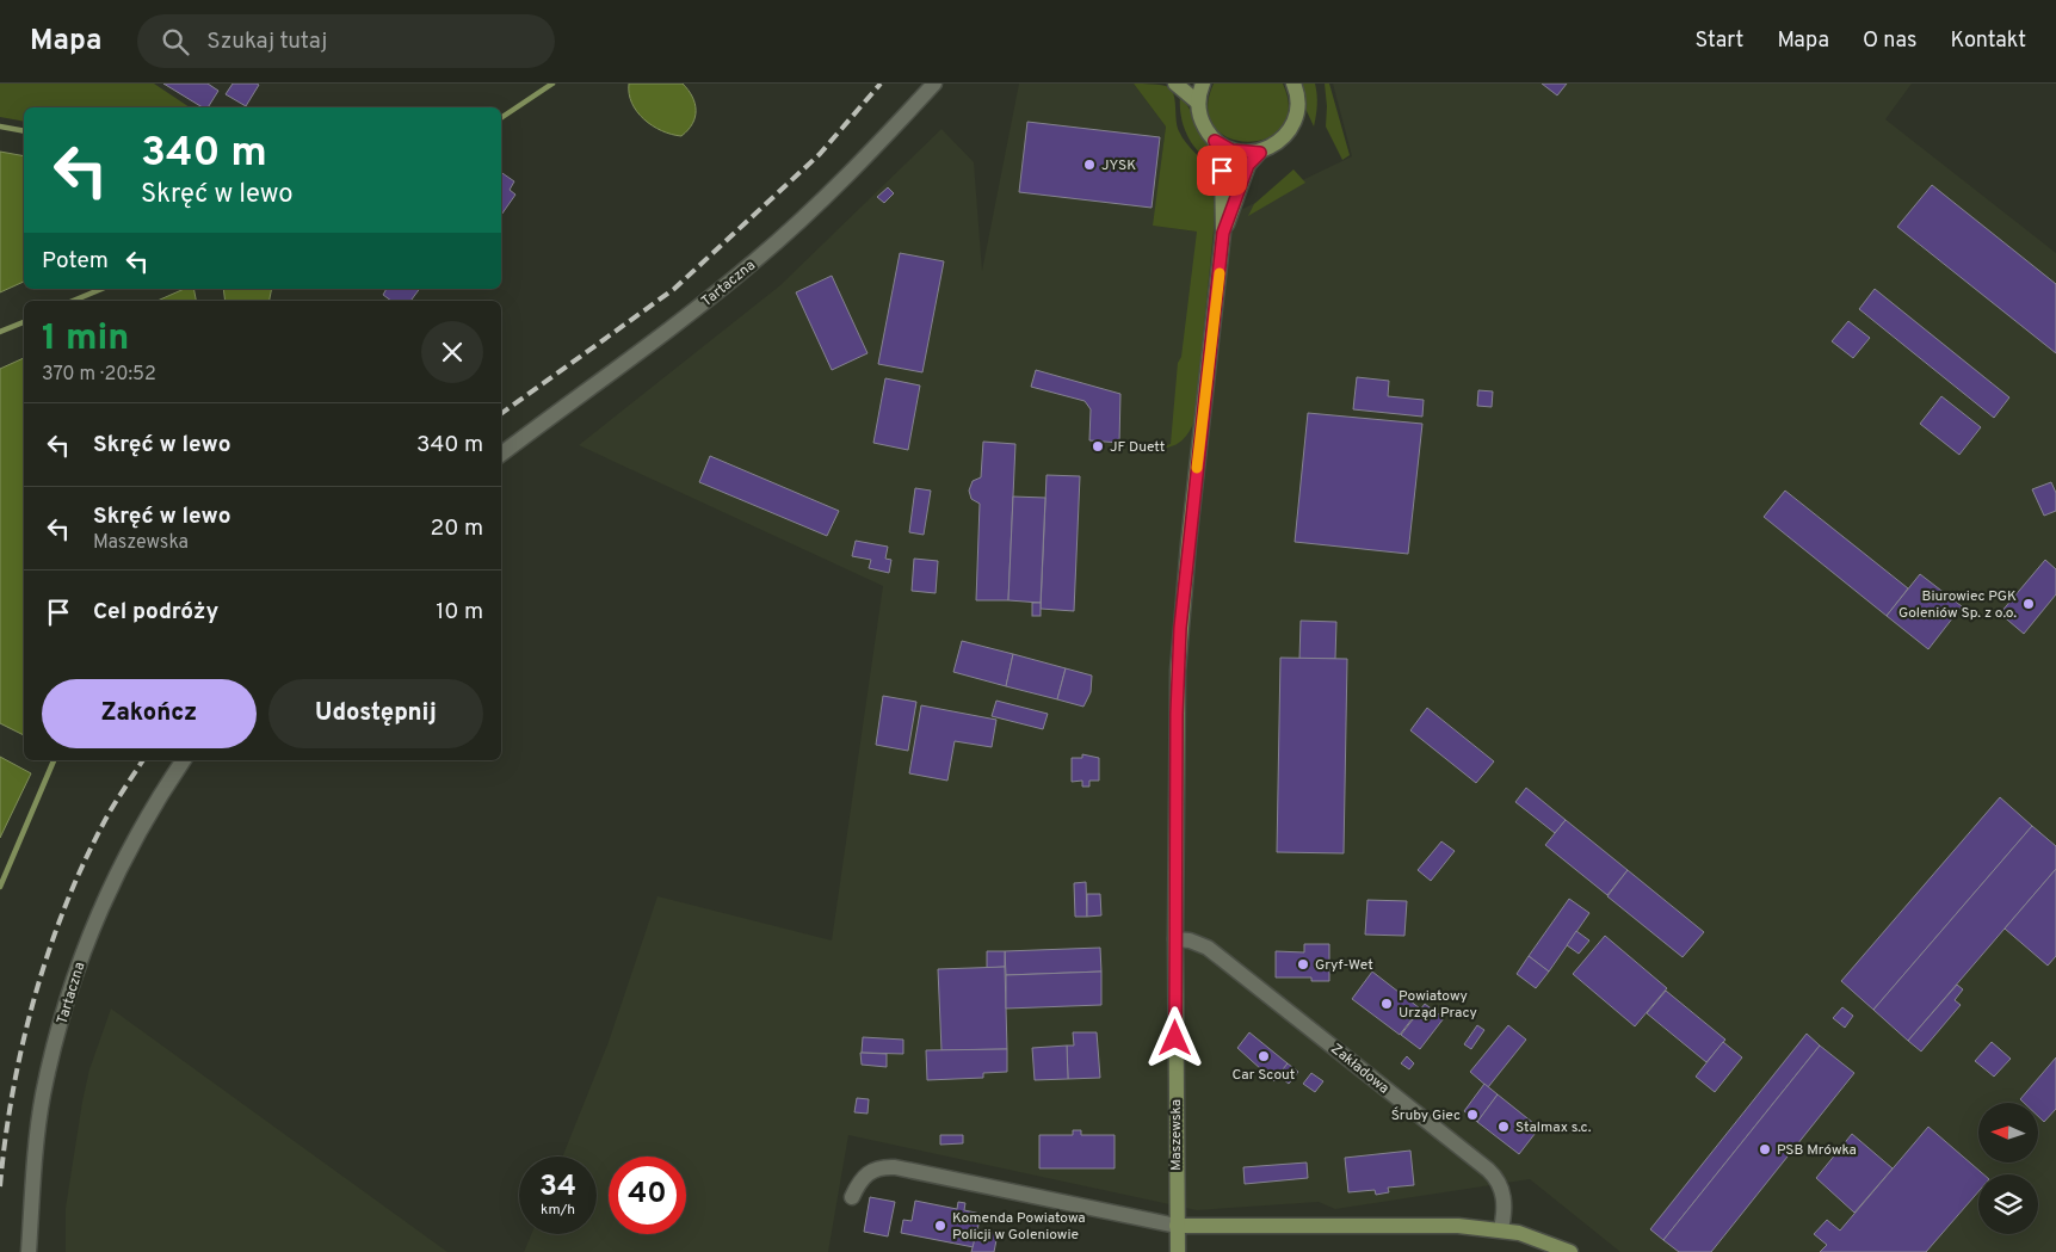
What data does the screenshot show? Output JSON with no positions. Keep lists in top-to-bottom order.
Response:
{
  "streets": {
    "street": ["Tartaczna", "Zakładowa", "Maszewska"]
  },
  "crossings": [
    ["Zakładowa", "Maszewska"]
  ],
  "places": [
    "JYSK",
    "JF Duett",
    "Biurowiec PGK Goleniów Sp. z o.o.",
    "Gryf-Wet",
    "Powiatowy Urząd Pracy",
    "Car Scout",
    "Śruby Giec",
    "Stalmax s.c.",
    "PSB Mrówka",
    "Komenda Powiatowa Policji w Goleniowie"
  ],
  "north": "left",
  "page": {
    "header": "Mapa",
    "search": "Szukaj tutaj",
    "nav": [
      "Start",
      "Mapa",
      "O nas",
      "Kontakt"
    ],
    "turn": ["340 m", "Skręć w lewo"],
    "then": "Potem",
    "heading": ["1 min", "370 m · 20:52"],
    "list": [
      {
        "name": "Skręć w lewo",
        "value": "340 m"
      },
      {
        "name": "Skręć w lewo",
        "note": "Maszewska",
        "value": "20 m"
      },
      {
        "name": "Cel podróży",
        "value": "10 m"
      }
    ],
    "buttons": ["Zakończ", "Udostępnij"],
    "speed": "34 km/h",
    "limit": "40"
  }
}
